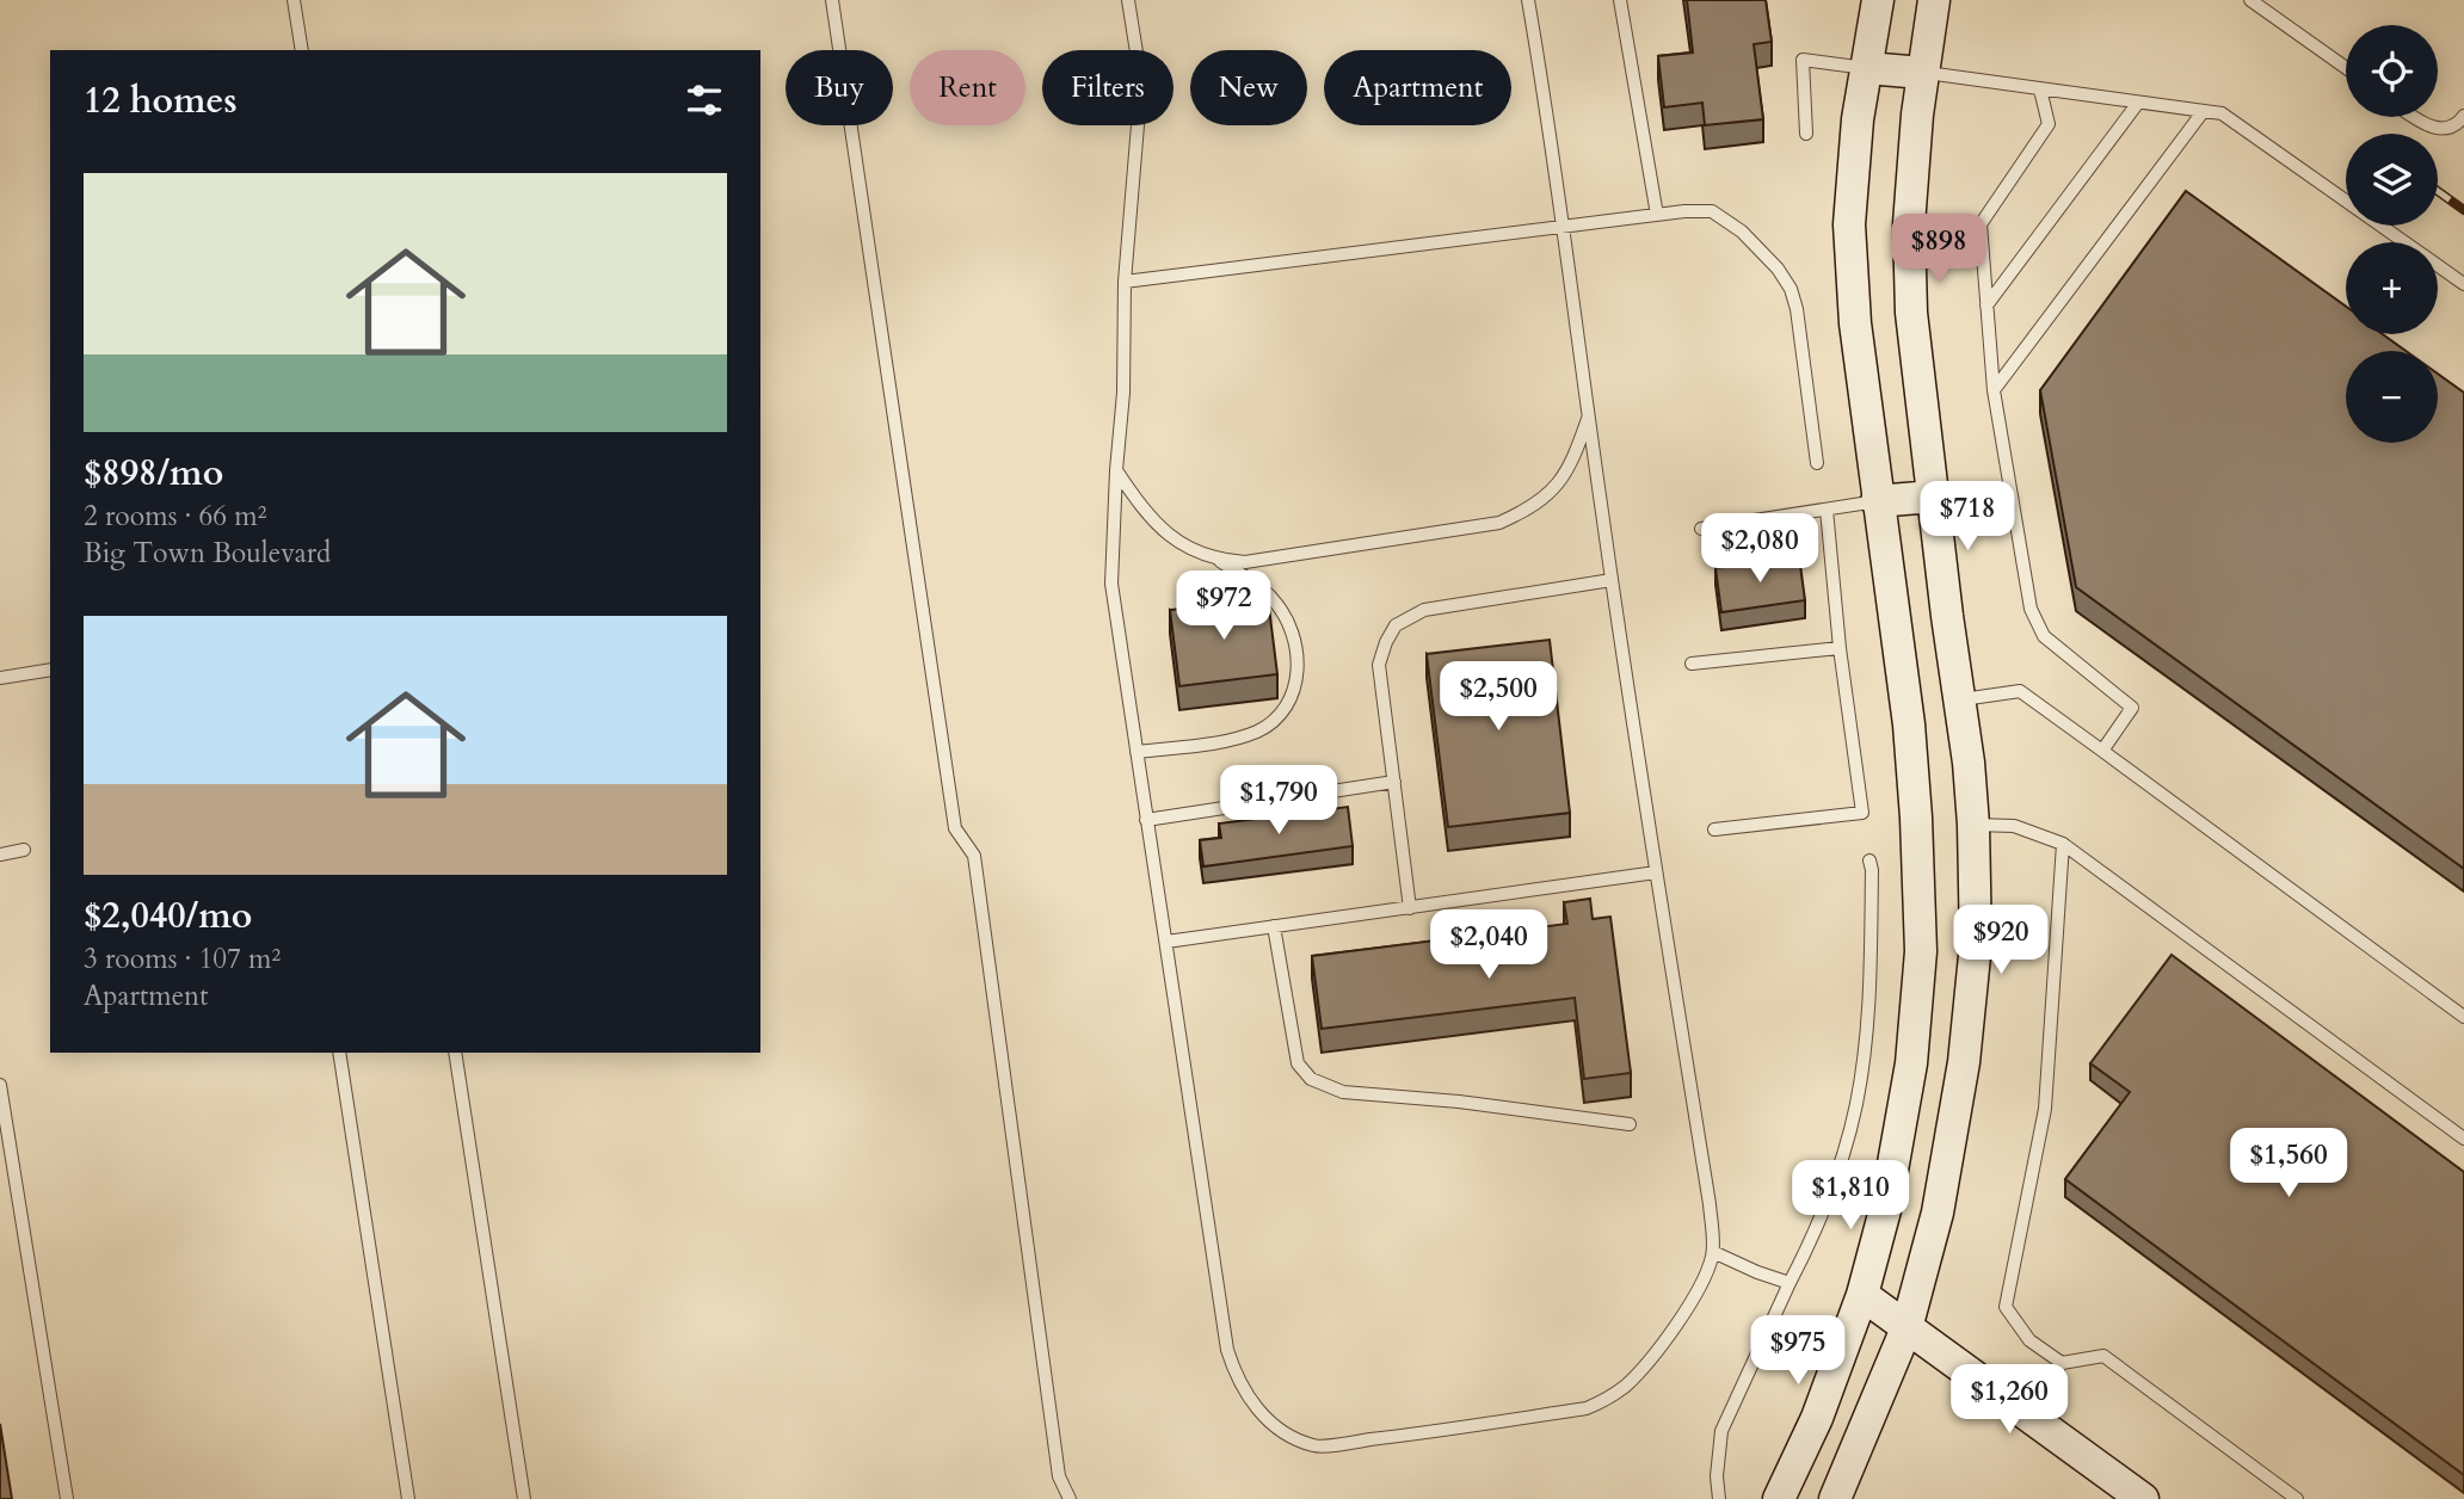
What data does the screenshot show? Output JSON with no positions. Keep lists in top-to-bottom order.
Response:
{
  "page": {
    "map_buttons": ["+", "−"],
    "chip": [
      "Buy",
      "Rent",
      "Filters",
      "New",
      "Apartment"
    ],
    "heading": "12 homes",
    "list": [
      {
        "name": "$898/mo",
        "note": "2 rooms · 66 m² · Big Town Boulevard"
      },
      {
        "name": "$2,040/mo",
        "note": "3 rooms · 107 m² · Apartment"
      }
    ],
    "price": [
      "$898",
      "$718",
      "$2,080",
      "$972",
      "$2,500",
      "$1,790",
      "$920",
      "$2,040",
      "$1,560",
      "$1,810",
      "$975",
      "$1,260"
    ]
  }
}
